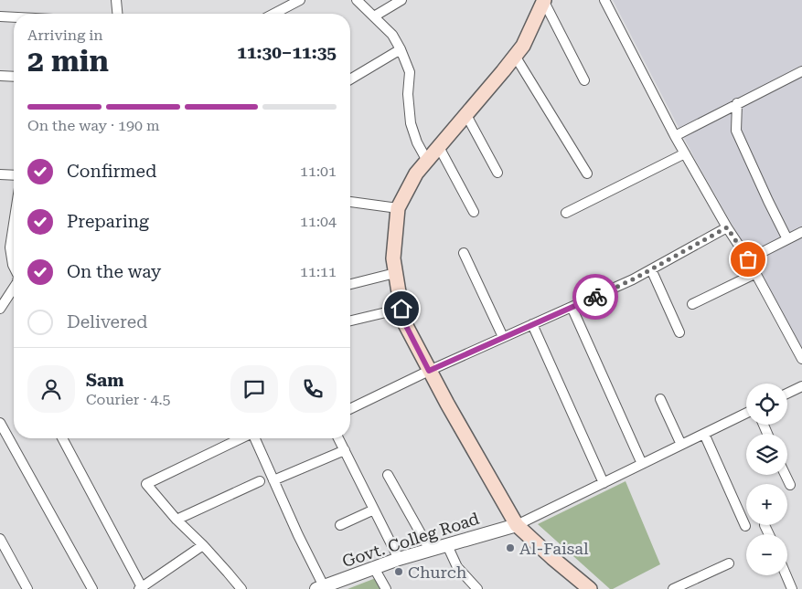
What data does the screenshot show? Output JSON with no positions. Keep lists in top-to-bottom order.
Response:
{
  "streets": {
    "street": ["Govt. Colleg Road"]
  },
  "places": ["Al-Faisal", "Church"],
  "page": {
    "heading": ["2 min", "Arriving in", "11:30–11:35"],
    "panel": ["Sam", "Courier · 4.5"],
    "bar": "On the way · 190 m",
    "list": [
      ["Confirmed", "11:01"],
      ["Preparing", "11:04"],
      ["On the way", "11:11"],
      "Delivered"
    ],
    "map_buttons": ["+", "−"]
  }
}
